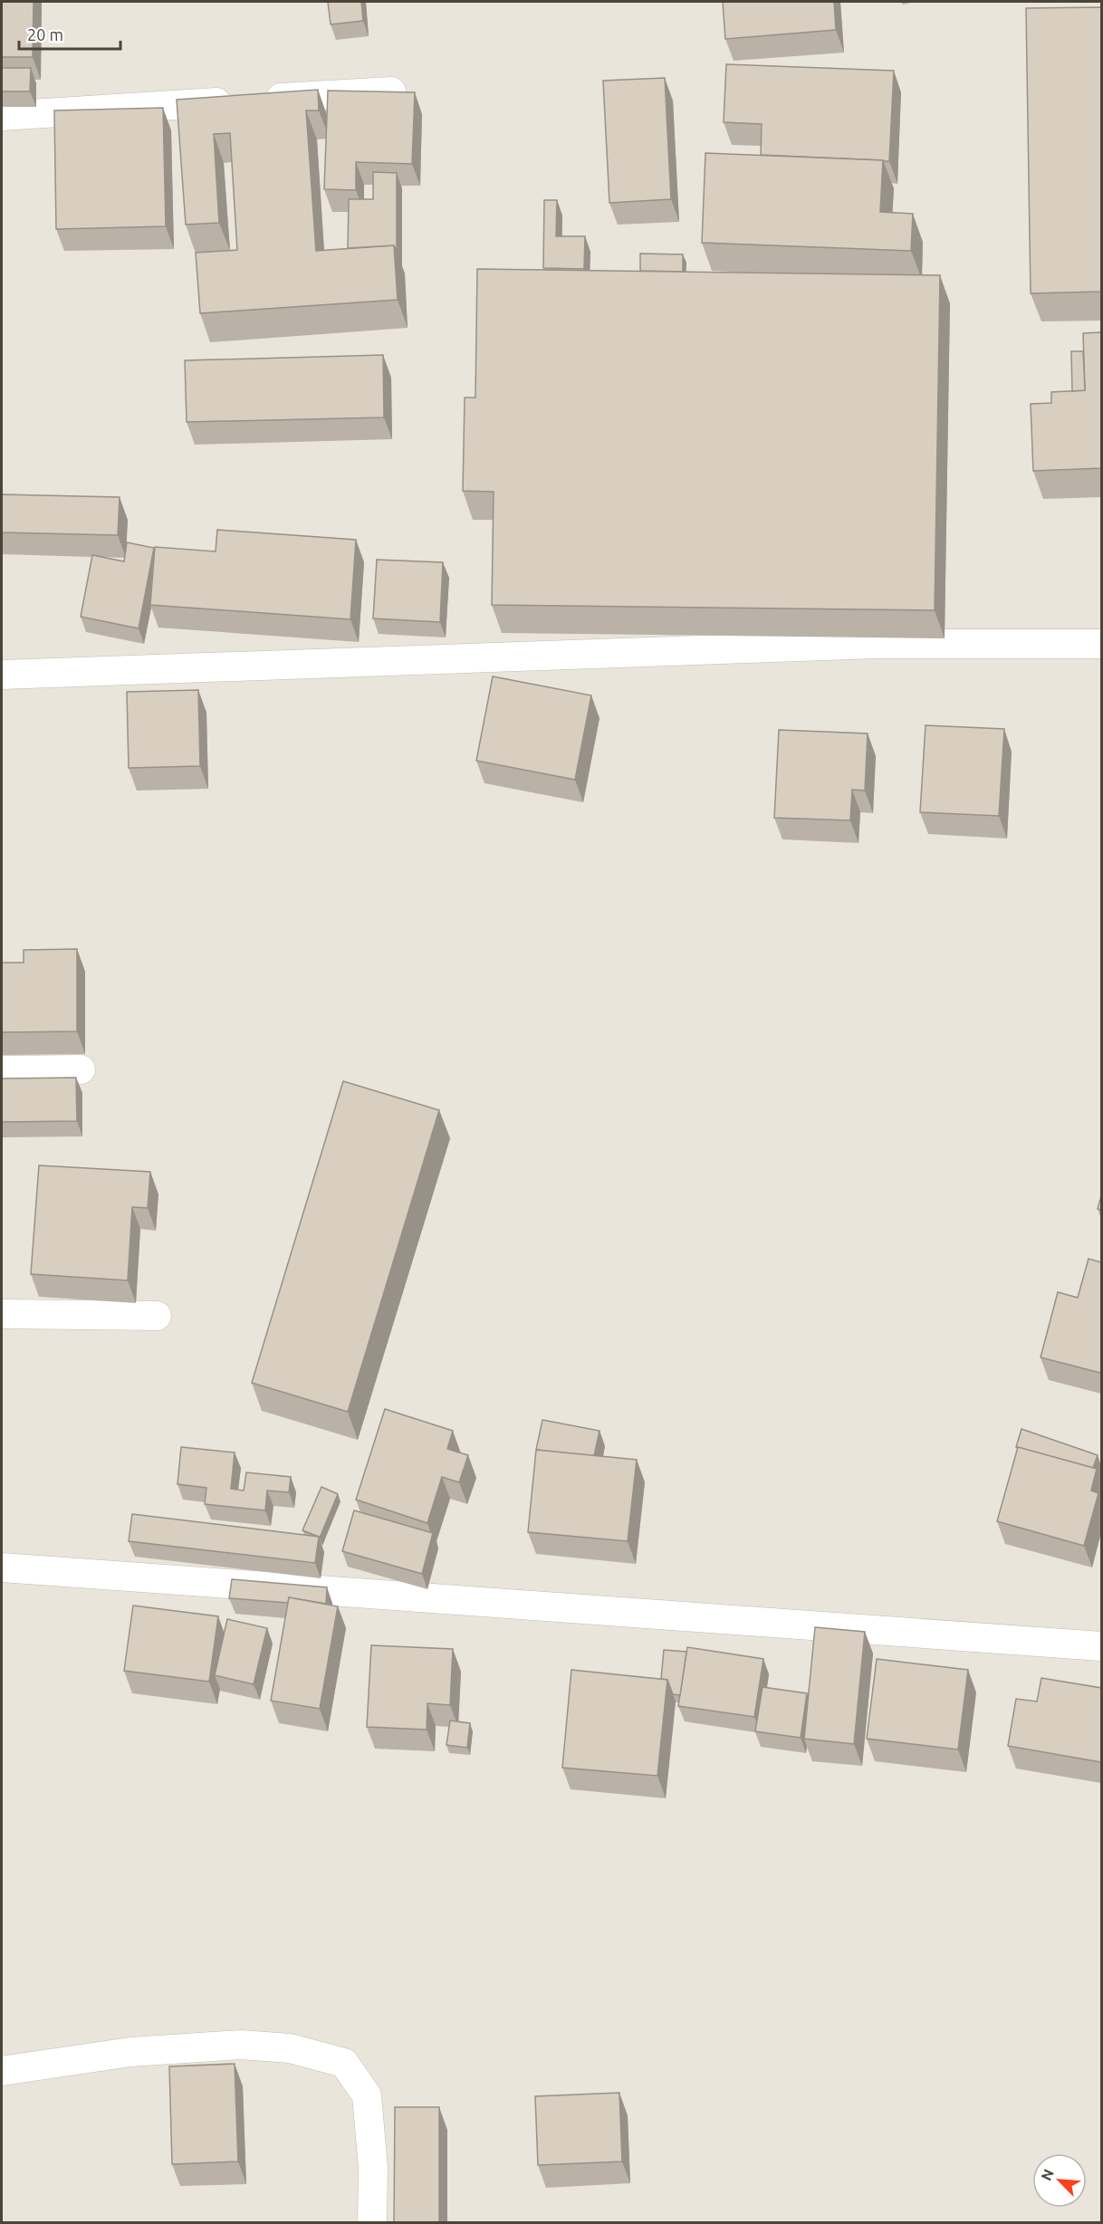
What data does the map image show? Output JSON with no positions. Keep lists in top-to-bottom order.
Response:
{
  "scale_bar": "20 m",
  "north": "top left"
}
